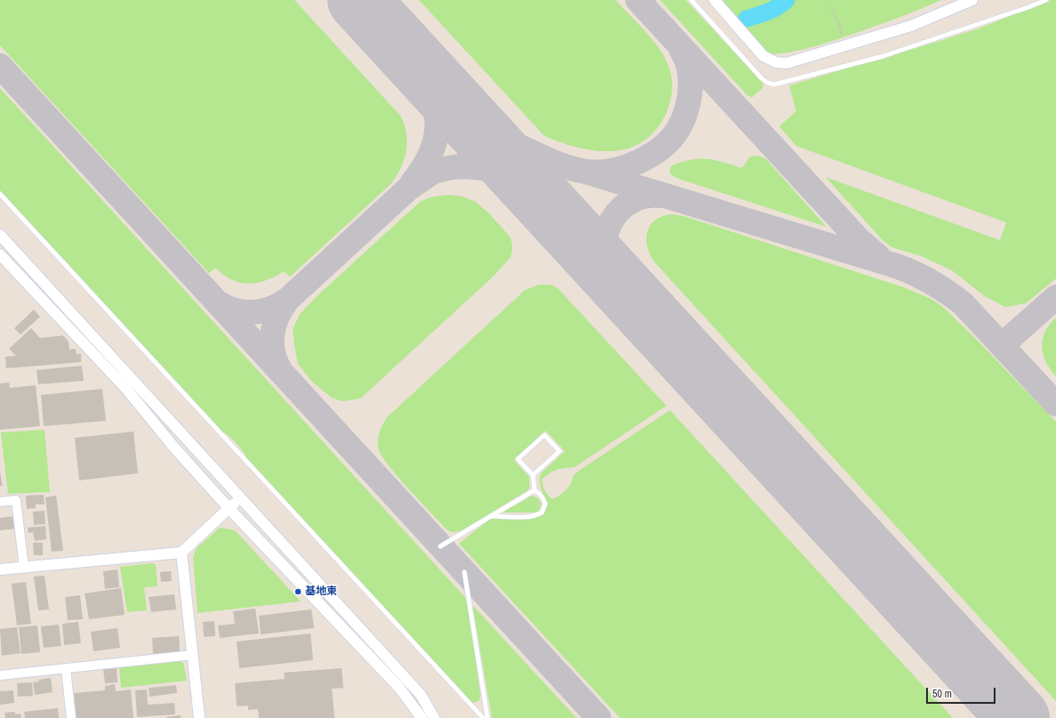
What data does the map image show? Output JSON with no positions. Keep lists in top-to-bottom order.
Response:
{
  "places": ["基地東"],
  "scale_bar": "50 m"
}
